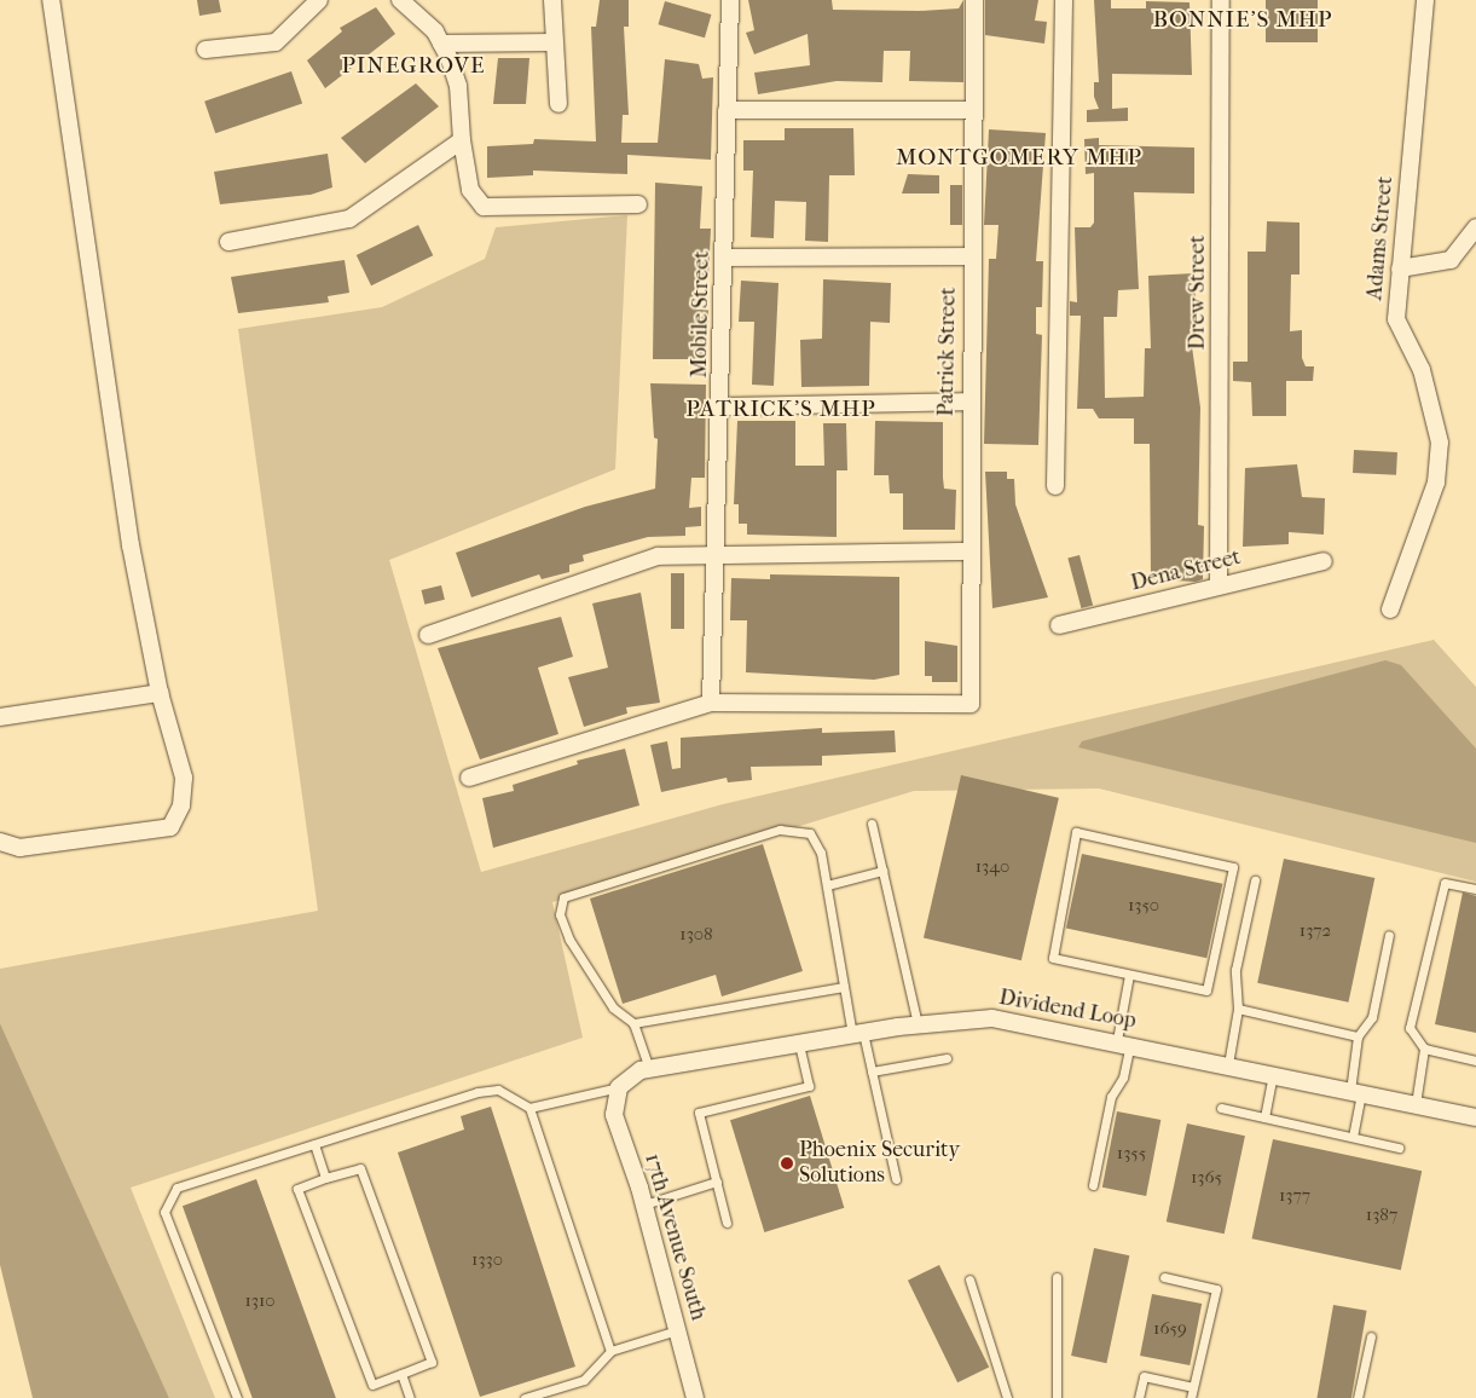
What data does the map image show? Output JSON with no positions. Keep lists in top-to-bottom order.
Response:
{
  "streets": {
    "street": [
      "Adams Street",
      "Drew Street",
      "Mobile Street",
      "Patrick Street",
      "Dena Street",
      "Dividend Loop",
      "17th Avenue South"
    ]
  },
  "crossings": [
    ["Drew Street", "Dena Street"],
    ["Mobile Street", "Patrick Street"],
    ["Dividend Loop", "17th Avenue South"]
  ],
  "districts": [
    "BONNIE'S MHP",
    "PINEGROVE",
    "MONTGOMERY MHP",
    "PATRICK'S MHP"
  ],
  "places": ["Phoenix Security Solutions"],
  "house_numbers": [
    "1340",
    "1350",
    "1372",
    "1308",
    "1355",
    "1365",
    "1377",
    "1387",
    "1330",
    "1310",
    "1659"
  ]
}
